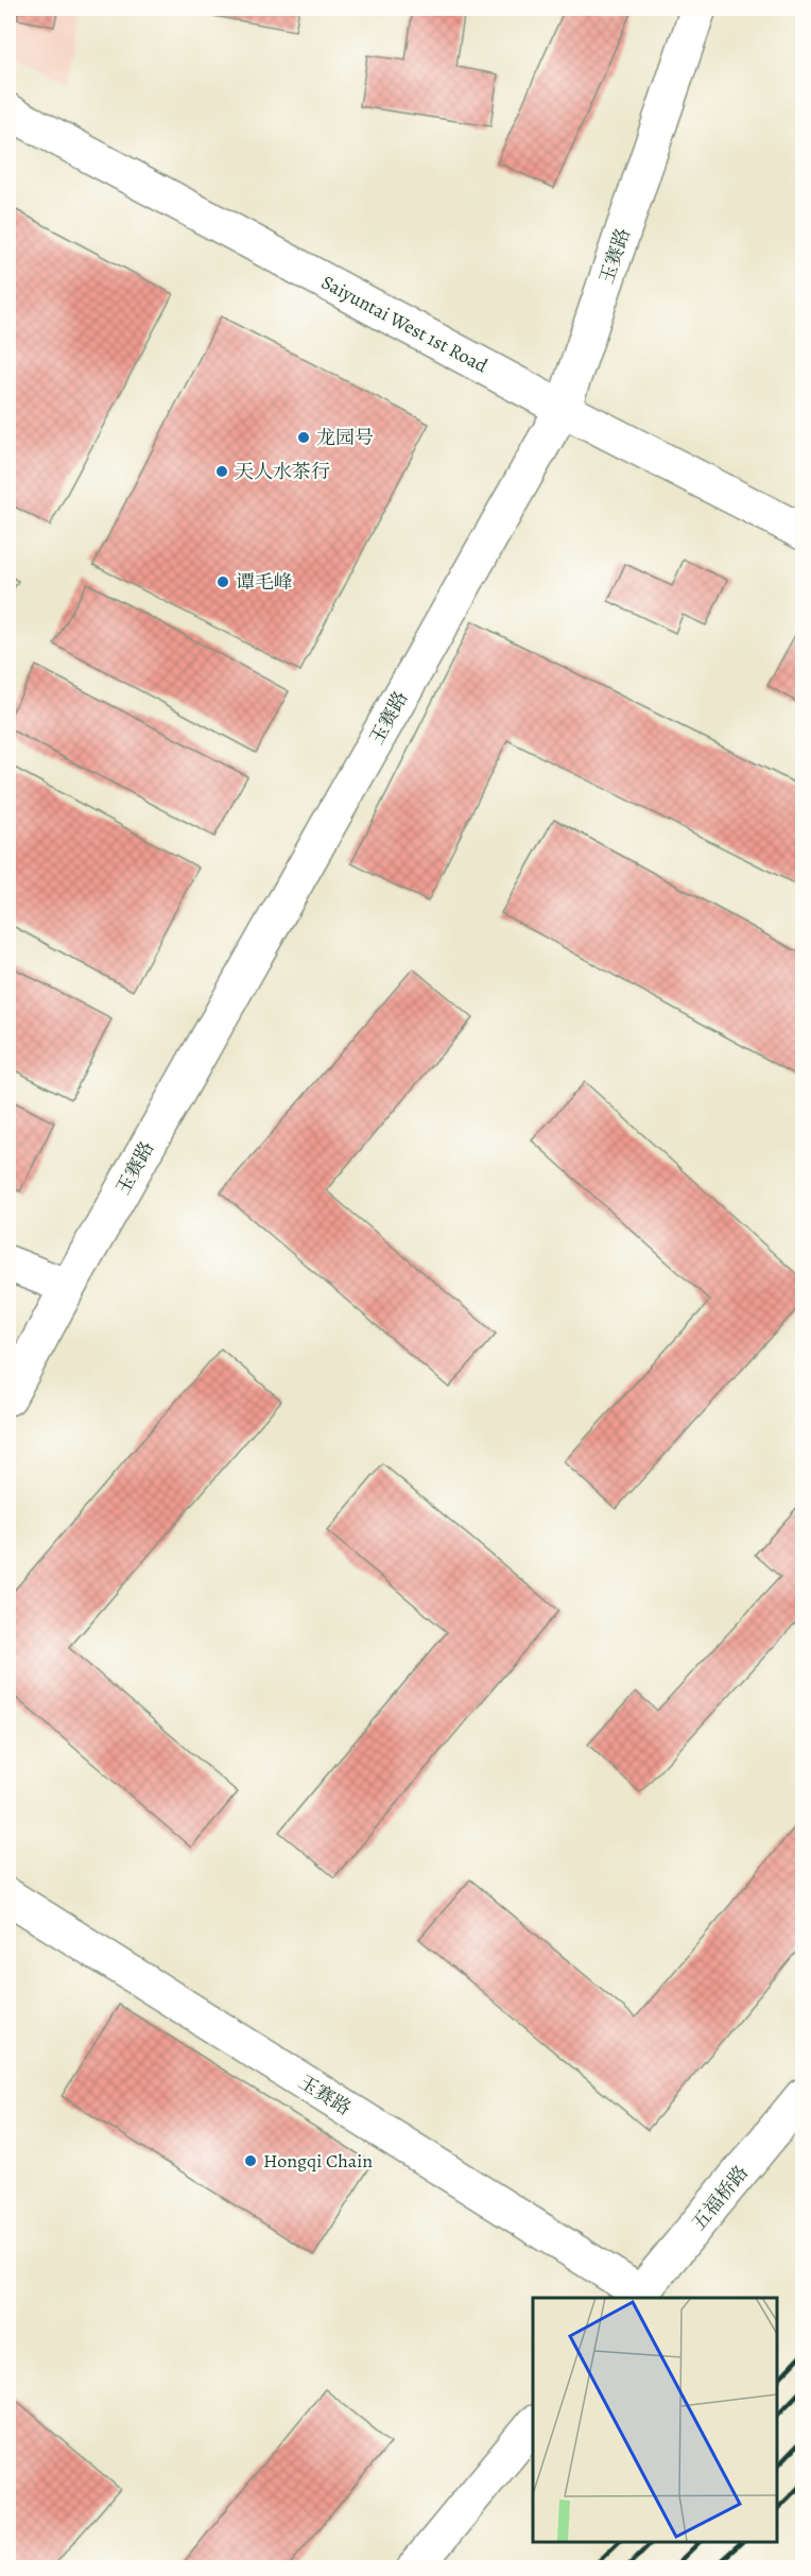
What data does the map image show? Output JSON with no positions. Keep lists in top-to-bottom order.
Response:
{
  "streets": {
    "street": ["玉赛路", "Saiyuntai West 1st Road", "五福桥路"]
  },
  "crossings": [
    ["玉赛路", "Saiyuntai West 1st Road"],
    ["玉赛路", "五福桥路"]
  ],
  "places": [
    "龙园号",
    "天人水茶行",
    "谭毛峰",
    "Hongqi Chain"
  ]
}
